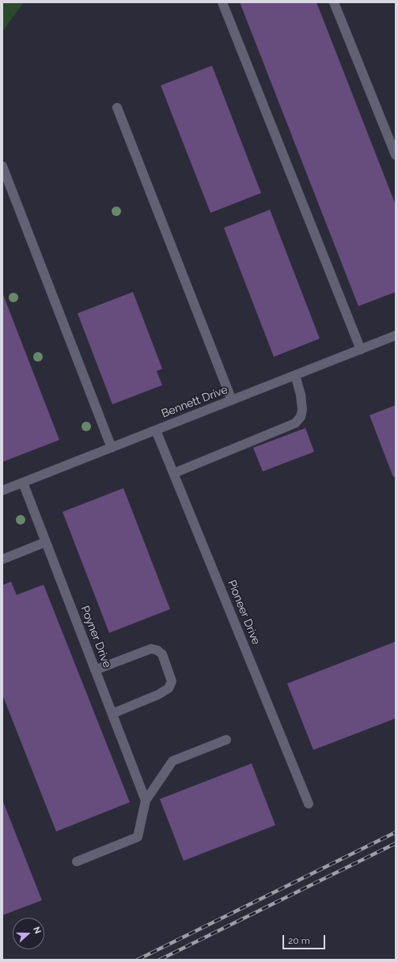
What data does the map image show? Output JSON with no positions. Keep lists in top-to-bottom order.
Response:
{
  "streets": {
    "street": ["Bennett Drive", "Pioneer Drive", "Poyner Drive"]
  },
  "crossings": [
    ["Bennett Drive", "Pioneer Drive"],
    ["Bennett Drive", "Poyner Drive"]
  ],
  "scale_bar": "20 m",
  "north": "right"
}
